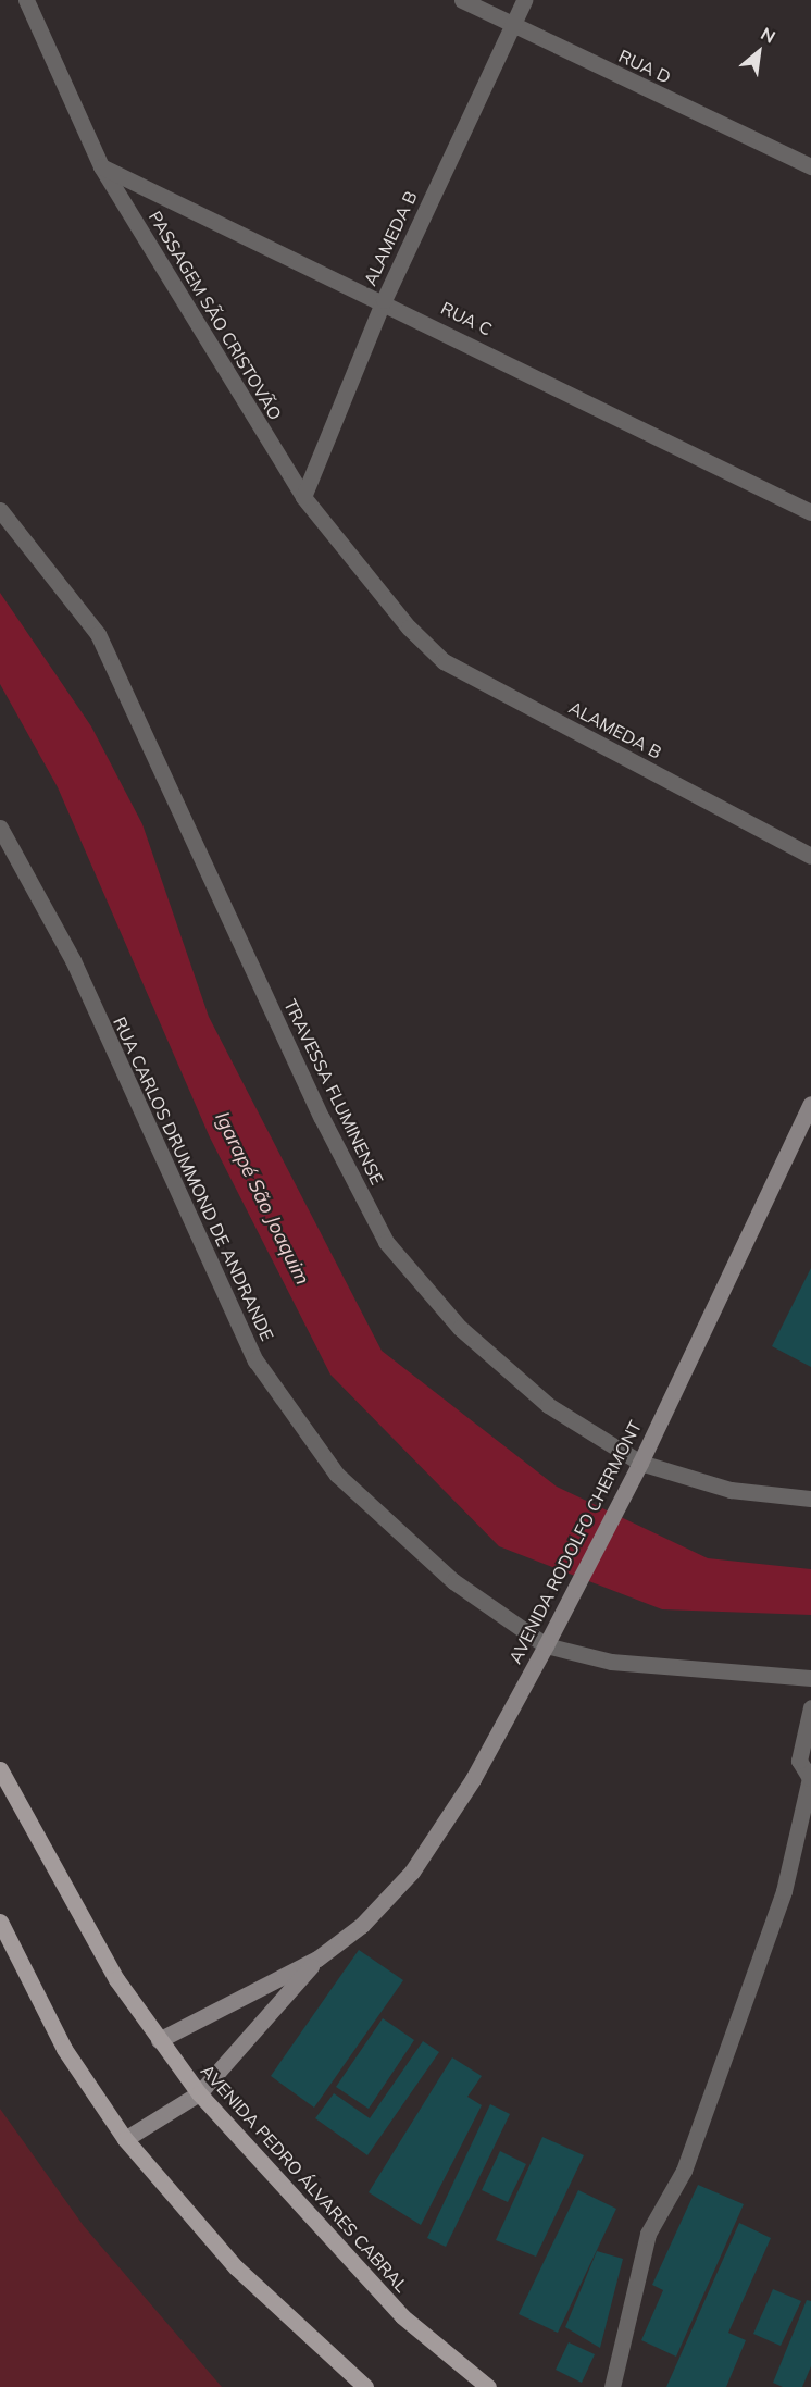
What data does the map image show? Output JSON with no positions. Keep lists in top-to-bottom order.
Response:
{
  "streets": {
    "main road": ["AVENIDA RODOLFO CHERMONT", "AVENIDA PEDRO ÁLVARES CABRAL"],
    "street": [
      "RUA D",
      "ALAMEDA B",
      "PASSAGEM SÃO CRISTOVÃO",
      "RUA C",
      "TRAVESSA FLUMINENSE",
      "RUA CARLOS DRUMMOND DE ANDRANDE"
    ]
  },
  "crossings": [
    ["RUA D", "ALAMEDA B"],
    ["ALAMEDA B", "PASSAGEM SÃO CRISTOVÃO"],
    ["ALAMEDA B", "RUA C"],
    ["PASSAGEM SÃO CRISTOVÃO", "RUA C"],
    ["TRAVESSA FLUMINENSE", "AVENIDA RODOLFO CHERMONT"],
    ["RUA CARLOS DRUMMOND DE ANDRANDE", "AVENIDA RODOLFO CHERMONT"],
    ["AVENIDA RODOLFO CHERMONT", "AVENIDA PEDRO ÁLVARES CABRAL"]
  ],
  "water": ["Igarapé São Joaquim"],
  "north": "top right"
}
